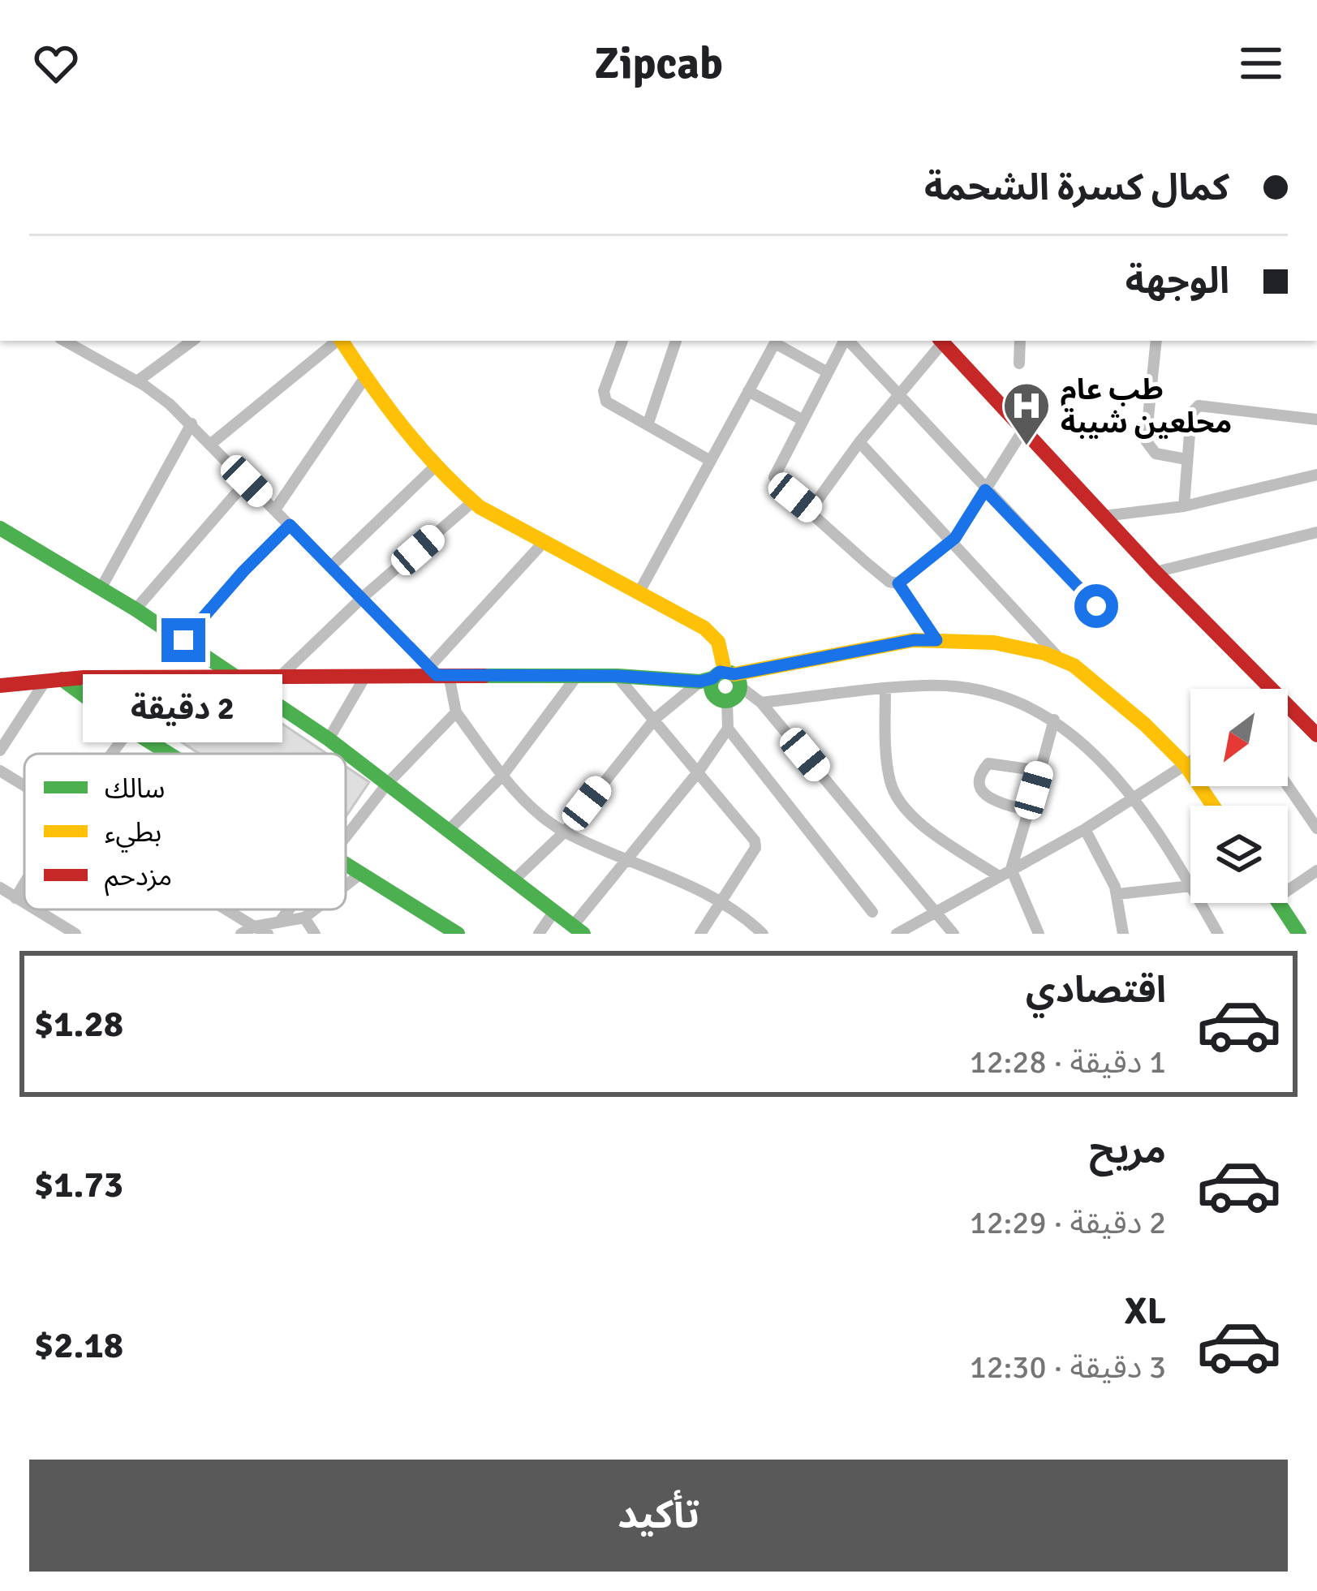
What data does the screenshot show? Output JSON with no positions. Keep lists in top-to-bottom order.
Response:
{
  "places": {
    "hospital": ["طب عام محلعين شيبة"]
  },
  "legend": ["سالك", "بطيء", "مزدحم"],
  "north": "bottom left",
  "page": {
    "header": "Zipcab",
    "banner": ["كمال كسرة الشحمة", "الوجهة"],
    "bubble": "2 دقيقة",
    "list": [
      {
        "name": "اقتصادي",
        "note": "1 دقيقة · 12:28",
        "value": "$1.28"
      },
      {
        "name": "مريح",
        "note": "2 دقيقة · 12:29",
        "value": "$1.73"
      },
      {
        "name": "XL",
        "note": "3 دقيقة · 12:30",
        "value": "$2.18"
      }
    ],
    "buttons": "تأكيد"
  }
}
